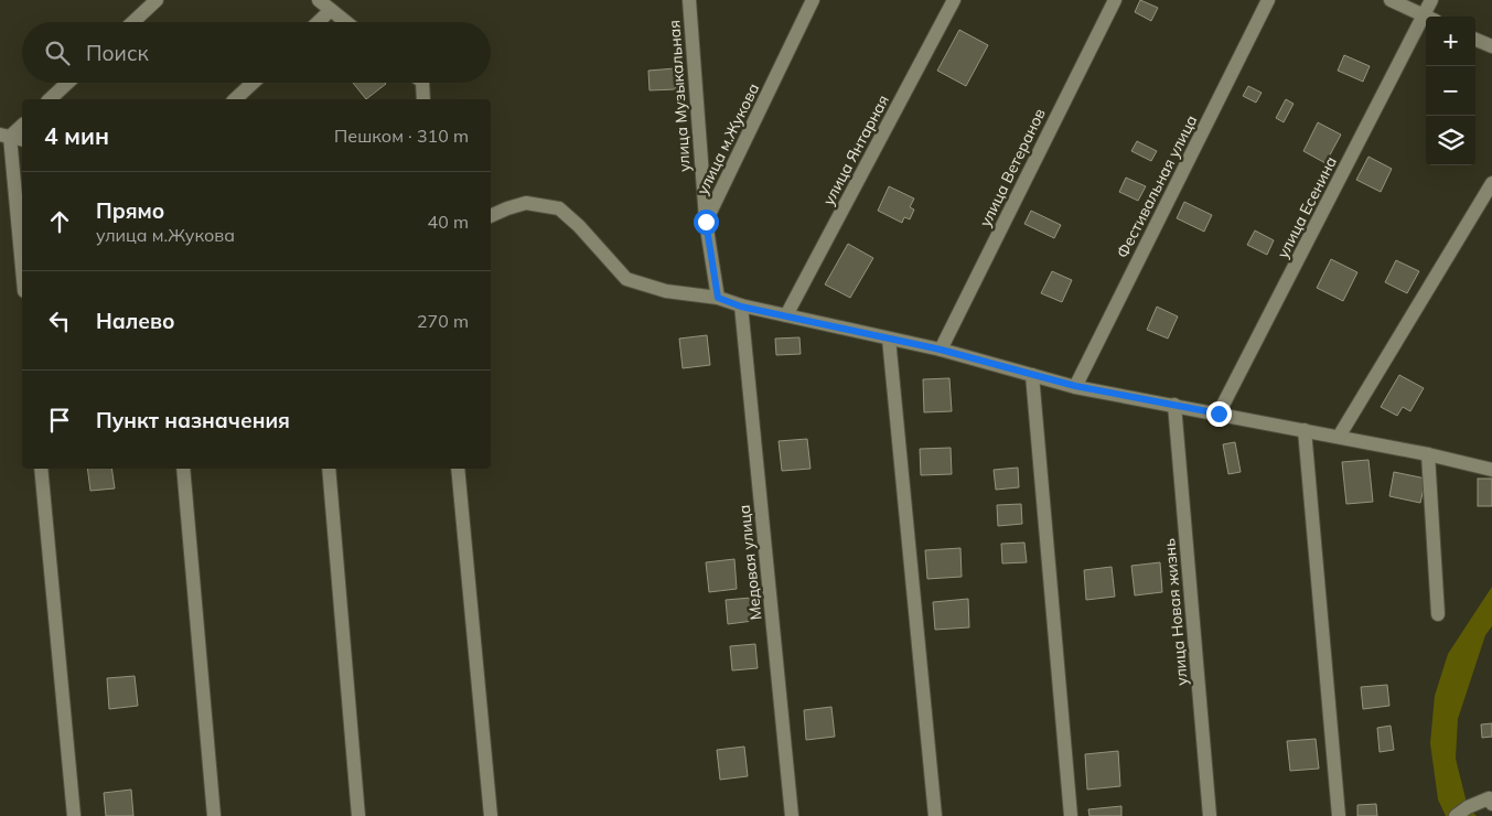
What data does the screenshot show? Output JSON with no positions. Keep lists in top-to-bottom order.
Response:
{
  "streets": {
    "street": [
      "улица Музыкальная",
      "улица м.Жукова",
      "улица Янтарная",
      "улица Ветеранов",
      "Фестивальная улица",
      "улица Есенина",
      "Медовая улица",
      "улица Новая жизнь"
    ]
  },
  "crossings": [
    ["улица Музыкальная", "улица м.Жукова"]
  ],
  "page": {
    "map_buttons": ["+", "−"],
    "search": "Поиск",
    "heading": ["4 мин", "Пешком · 310 m"],
    "list": [
      ["Прямо", "улица м.Жукова", "40 m"],
      ["Налево", "270 m"],
      "Пункт назначения"
    ]
  }
}
